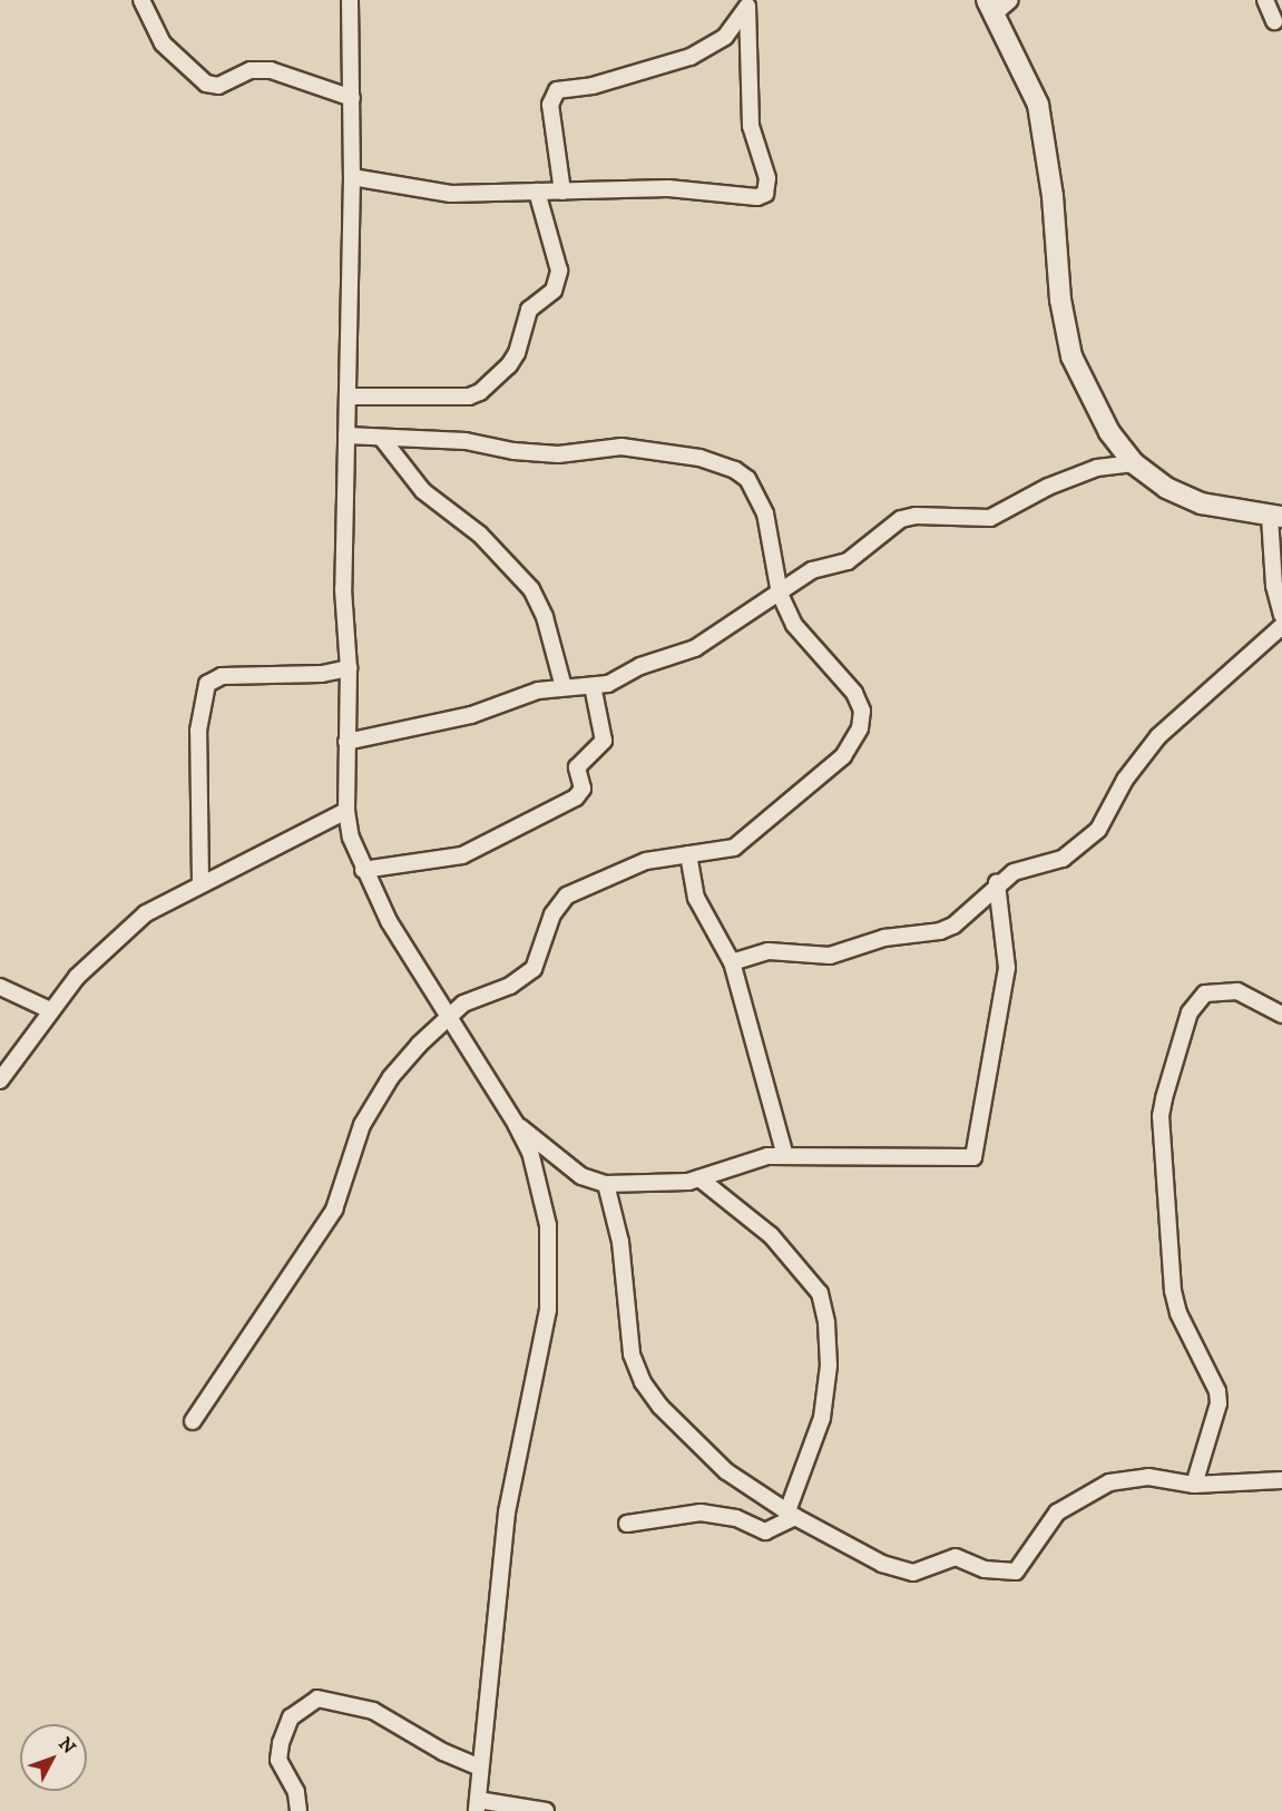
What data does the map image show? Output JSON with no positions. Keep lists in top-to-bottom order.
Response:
{
  "north": "top right"
}
